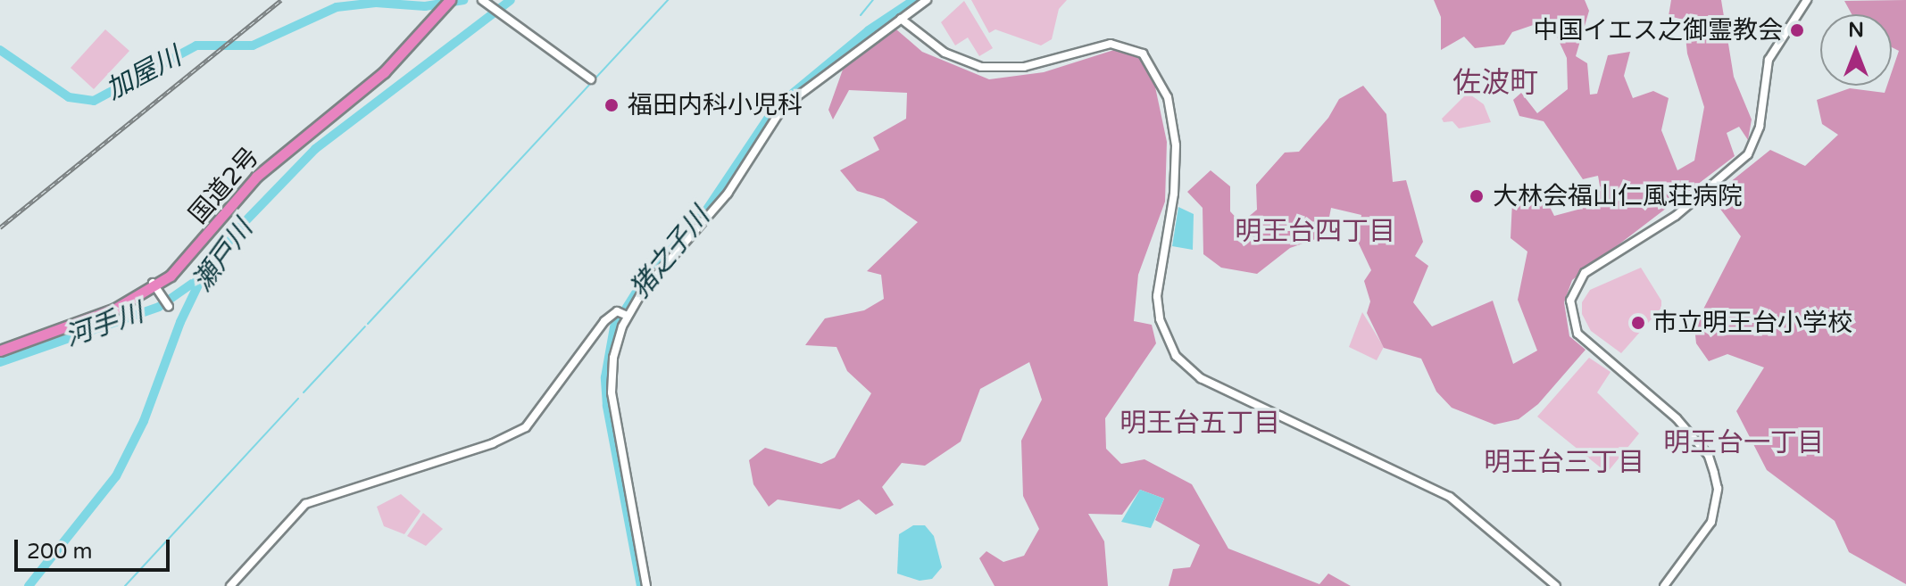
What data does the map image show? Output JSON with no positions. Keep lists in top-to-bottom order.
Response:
{
  "streets": {
    "highway": ["国道2号"]
  },
  "districts": [
    "佐波町",
    "明王台四丁目",
    "明王台五丁目",
    "明王台一丁目",
    "明王台三丁目"
  ],
  "water": [
    "加屋川",
    "猪之子川",
    "瀬戸川",
    "河手川"
  ],
  "places": [
    "中国イエス之御霊教会",
    "福田内科小児科",
    "大林会福山仁風荘病院",
    "市立明王台小学校"
  ],
  "scale_bar": "200 m",
  "north": "top"
}
